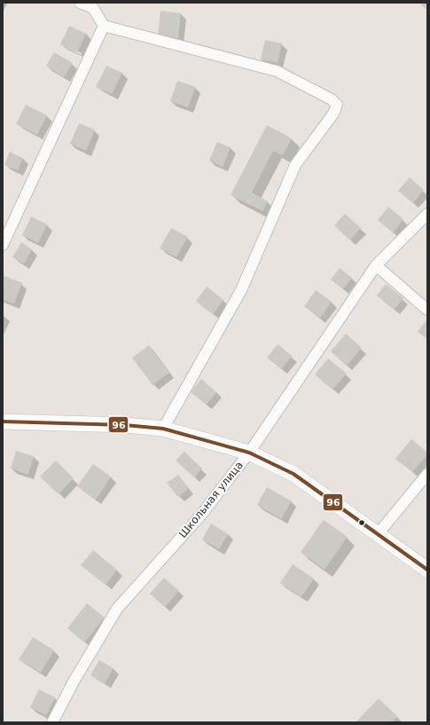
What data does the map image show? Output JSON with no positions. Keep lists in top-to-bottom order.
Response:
{
  "streets": {
    "street": ["Школьная улица"]
  },
  "lines": ["transit line 96"]
}
